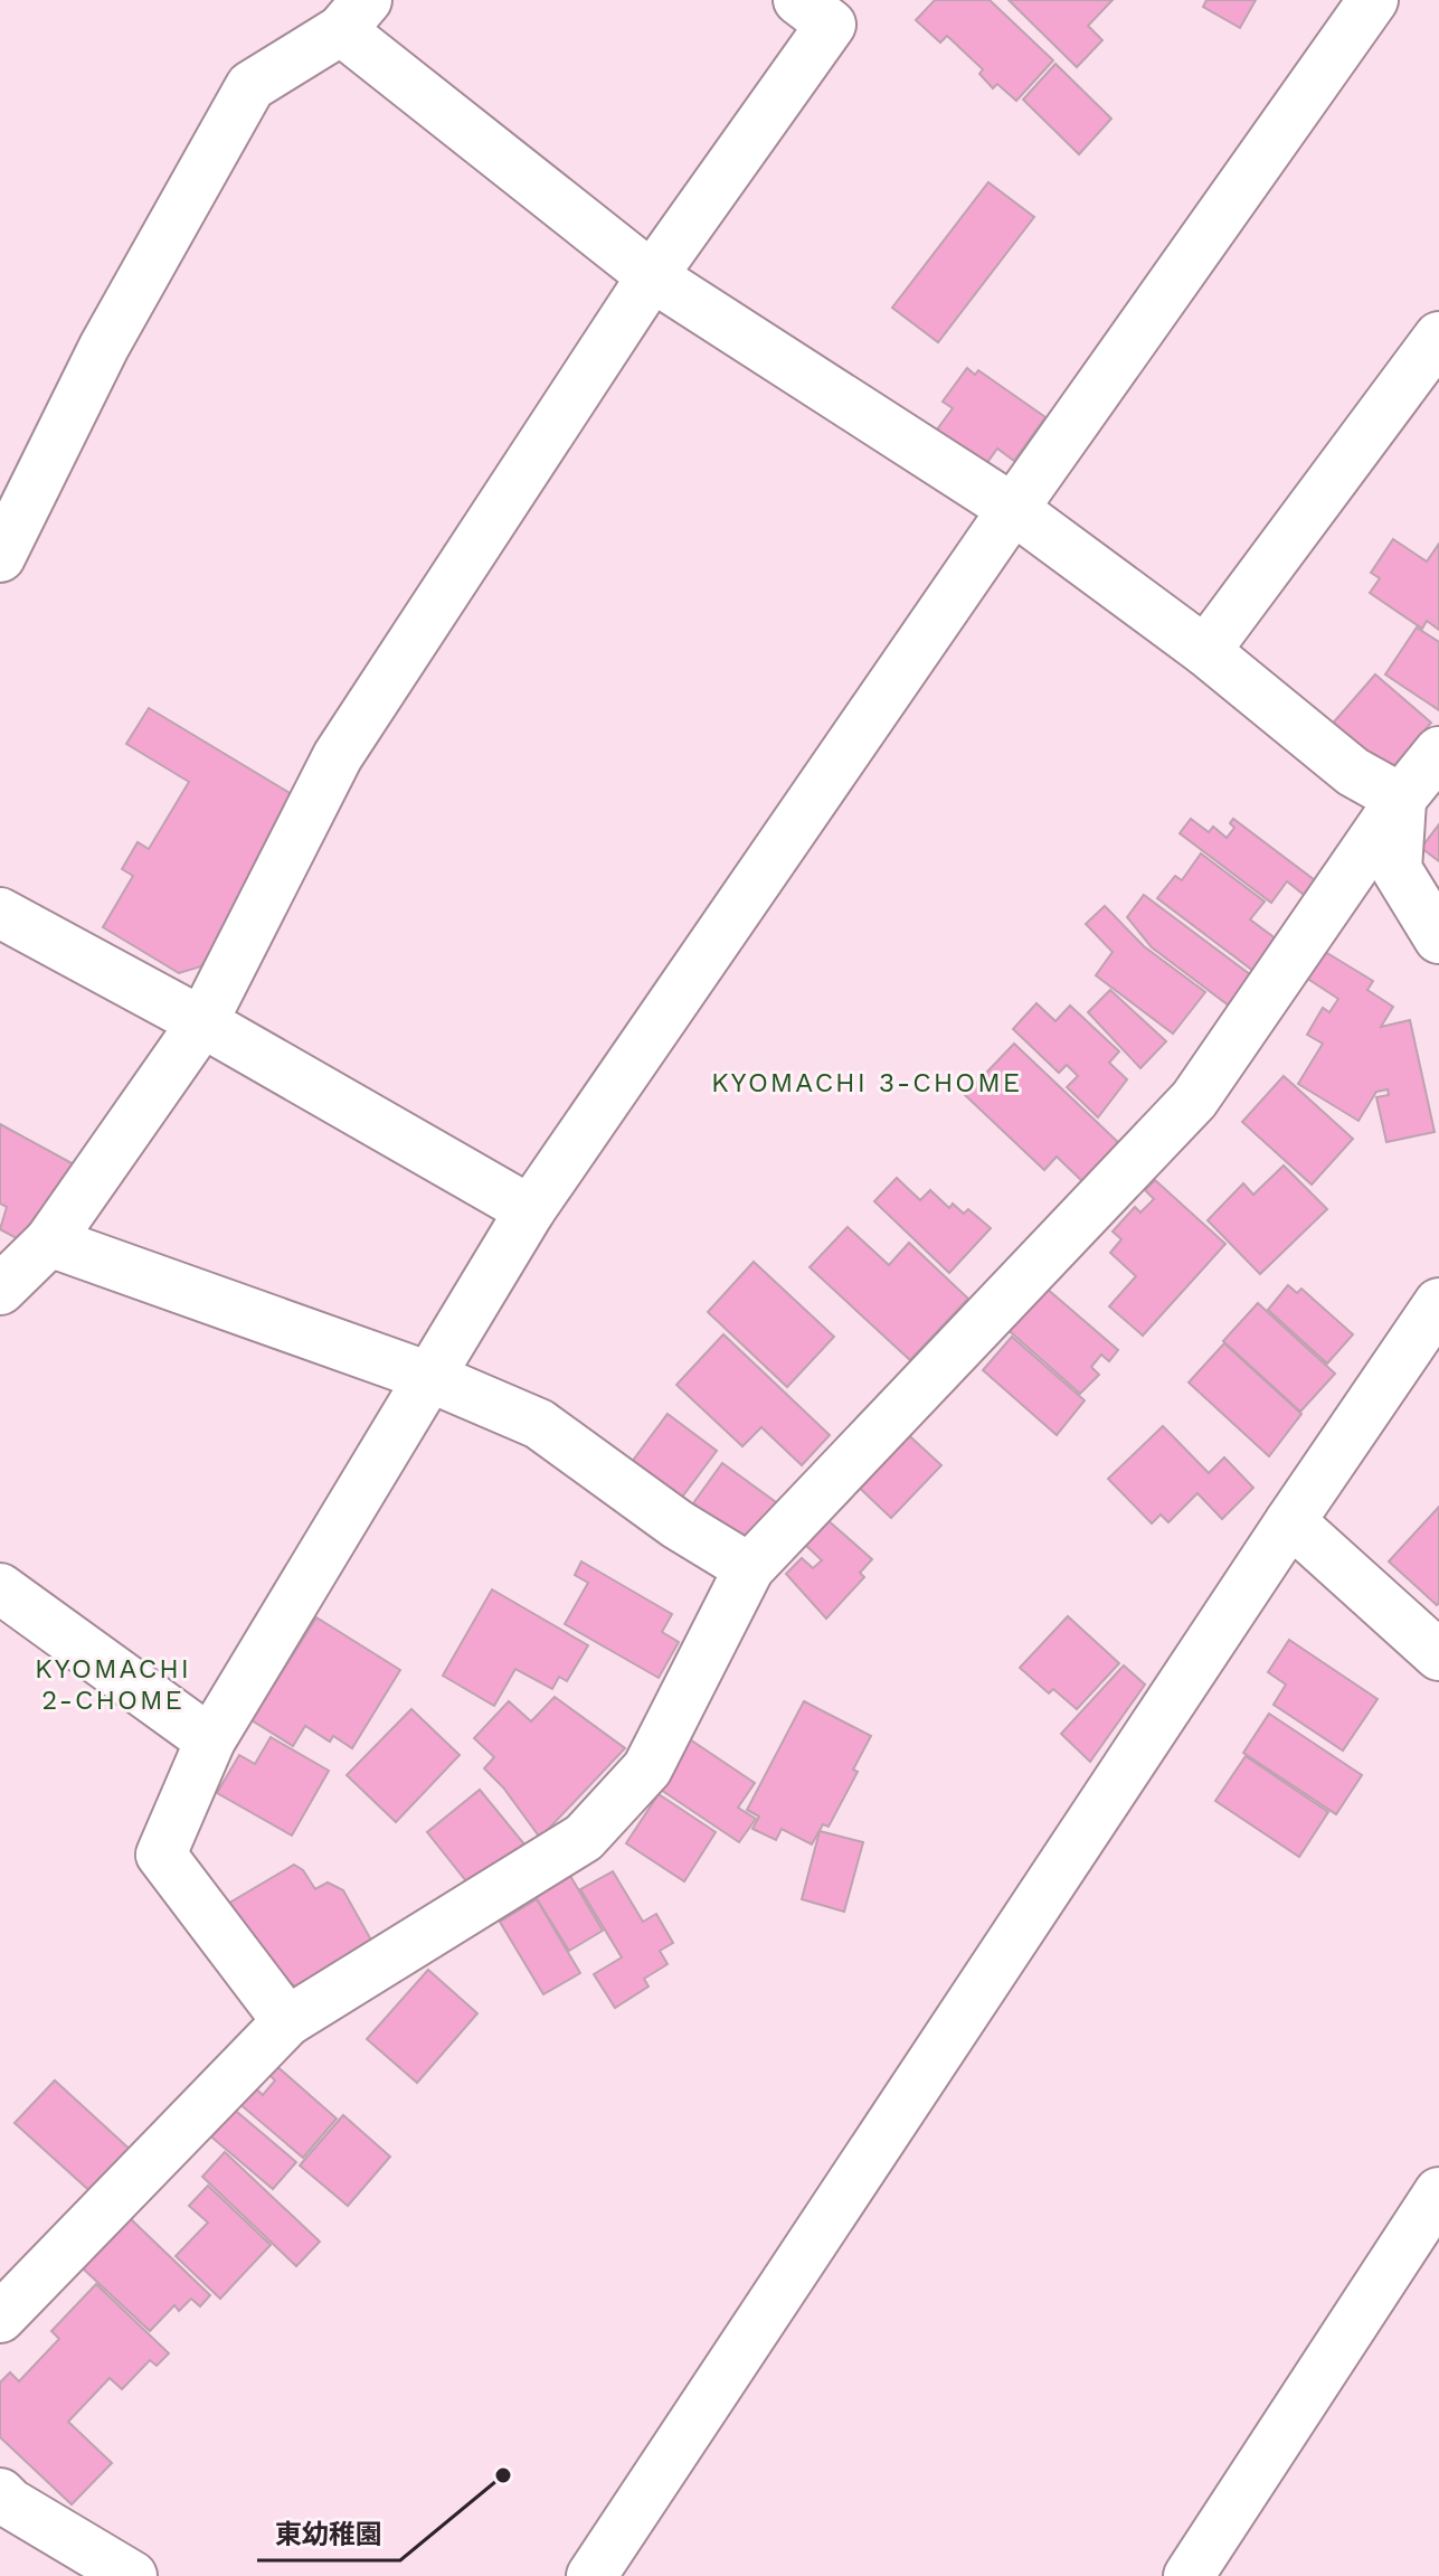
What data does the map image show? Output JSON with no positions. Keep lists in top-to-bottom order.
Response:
{
  "districts": ["KYOMACHI 3-CHOME", "KYOMACHI 2-CHOME"],
  "places": ["東幼稚園"]
}
